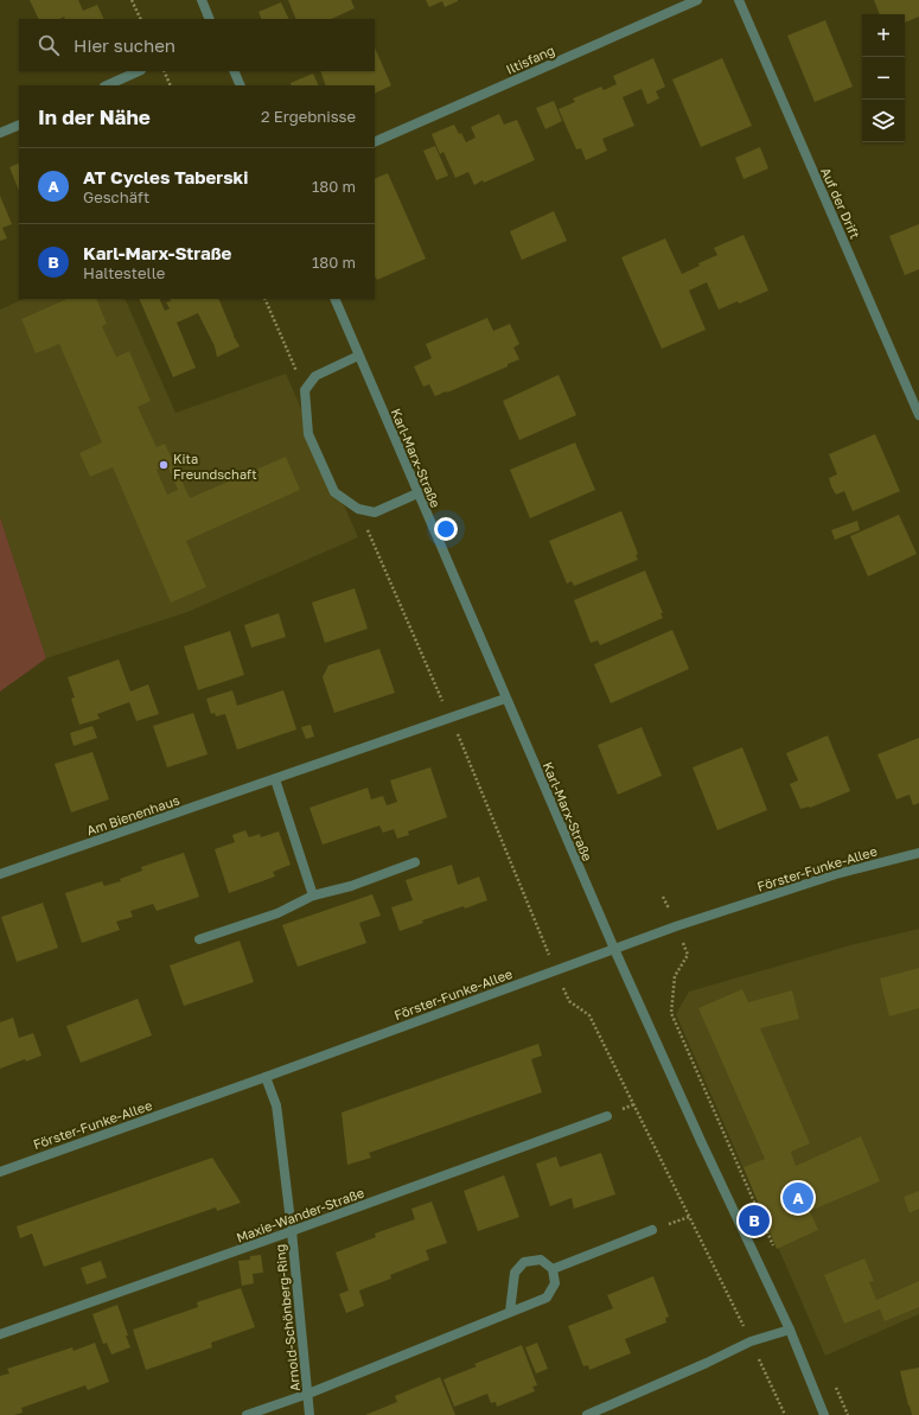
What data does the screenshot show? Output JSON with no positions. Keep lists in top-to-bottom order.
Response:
{
  "streets": {
    "street": [
      "Iltisfang",
      "Auf der Drift",
      "Karl-Marx-Straße",
      "Am Bienenhaus",
      "Förster-Funke-Allee",
      "Maxie-Wander-Straße",
      "Arnold-Schönberg-Ring"
    ]
  },
  "crossings": [
    ["Karl-Marx-Straße", "Am Bienenhaus"],
    ["Karl-Marx-Straße", "Förster-Funke-Allee"],
    ["Förster-Funke-Allee", "Arnold-Schönberg-Ring"],
    ["Maxie-Wander-Straße", "Arnold-Schönberg-Ring"]
  ],
  "places": ["Kita Freundschaft"],
  "page": {
    "map_buttons": ["+", "−"],
    "search": "Hier suchen",
    "heading": ["In der Nähe", "2 Ergebnisse"],
    "list": [
      {
        "mark": "A",
        "name": "AT Cycles Taberski",
        "note": "Geschäft",
        "value": "180 m"
      },
      {
        "mark": "B",
        "name": "Karl-Marx-Straße",
        "note": "Haltestelle",
        "value": "180 m"
      }
    ],
    "pins": ["A", "B"]
  }
}
